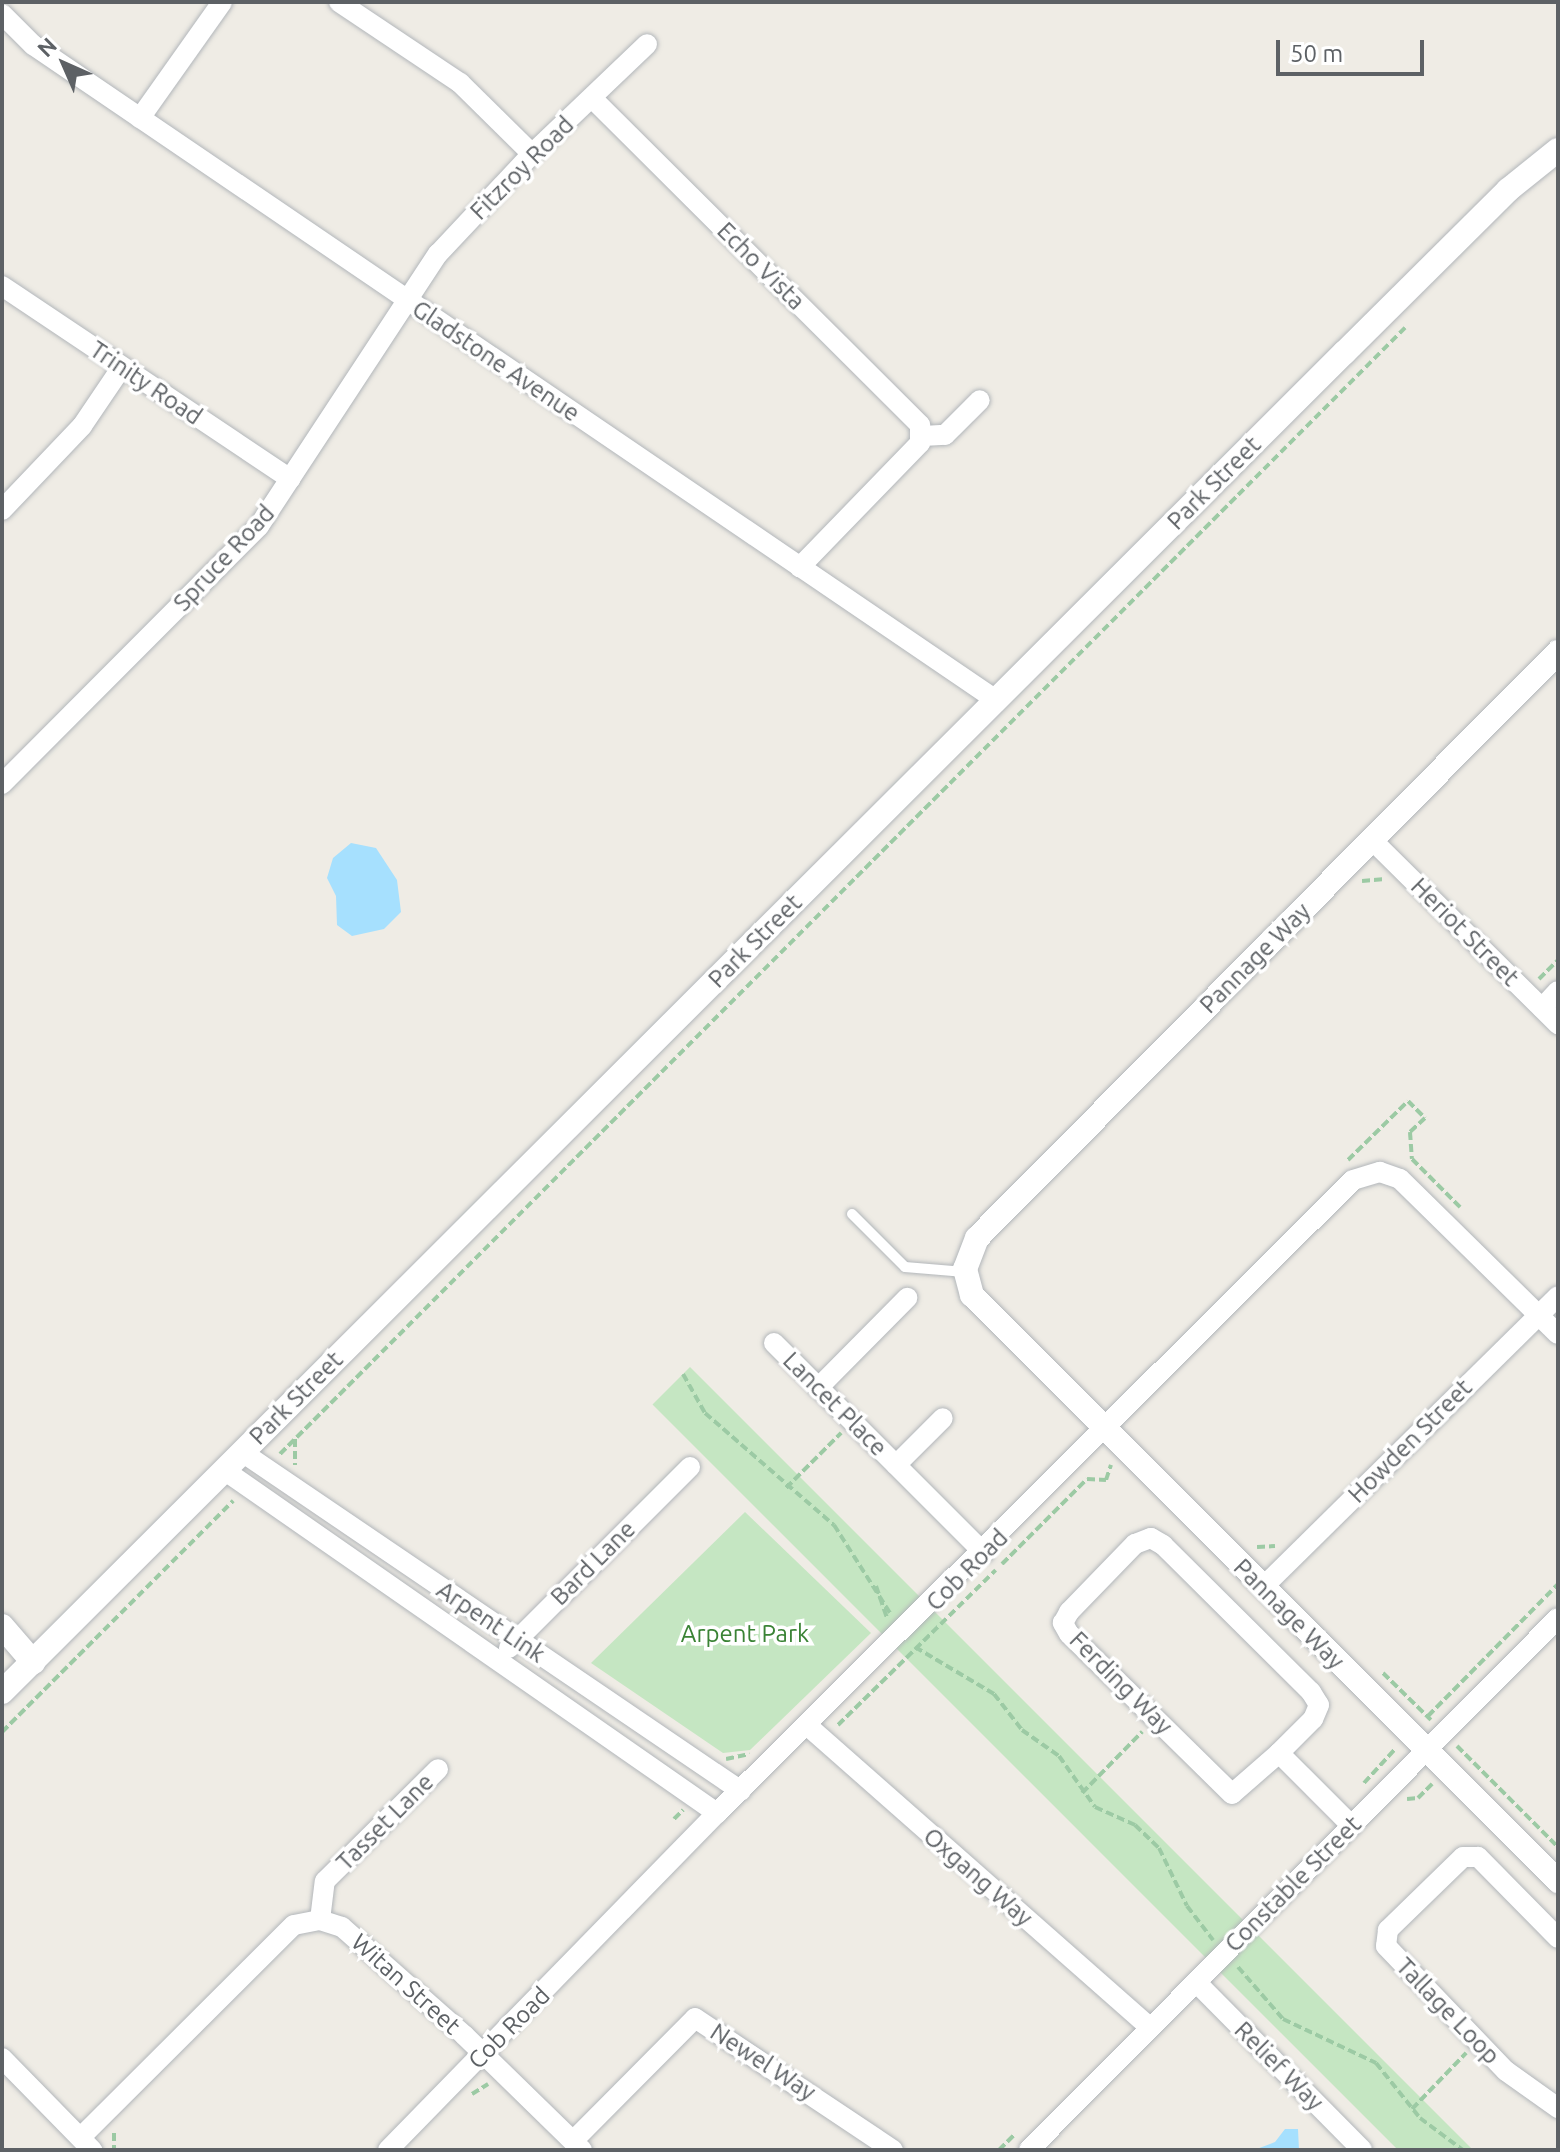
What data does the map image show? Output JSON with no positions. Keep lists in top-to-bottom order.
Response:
{
  "streets": {
    "street": [
      "Fitzroy Road",
      "Echo Vista",
      "Gladstone Avenue",
      "Trinity Road",
      "Park Street",
      "Spruce Road",
      "Heriot Street",
      "Pannage Way",
      "Lancet Place",
      "Howden Street",
      "Bard Lane",
      "Cob Road",
      "Arpent Link",
      "Ferding Way",
      "Tasset Lane",
      "Oxgang Way",
      "Constable Street",
      "Witan Street",
      "Tallage Loop",
      "Newel Way",
      "Relief Way"
    ]
  },
  "crossings": [
    ["Fitzroy Road", "Echo Vista"],
    ["Fitzroy Road", "Gladstone Avenue"],
    ["Fitzroy Road", "Spruce Road"],
    ["Gladstone Avenue", "Park Street"],
    ["Gladstone Avenue", "Spruce Road"],
    ["Trinity Road", "Spruce Road"],
    ["Park Street", "Arpent Link"],
    ["Heriot Street", "Pannage Way"],
    ["Pannage Way", "Howden Street"],
    ["Pannage Way", "Cob Road"],
    ["Pannage Way", "Constable Street"],
    ["Lancet Place", "Cob Road"],
    ["Howden Street", "Cob Road"],
    ["Bard Lane", "Arpent Link"],
    ["Cob Road", "Arpent Link"],
    ["Cob Road", "Oxgang Way"],
    ["Cob Road", "Witan Street"],
    ["Tasset Lane", "Witan Street"],
    ["Oxgang Way", "Constable Street"],
    ["Constable Street", "Relief Way"],
    ["Witan Street", "Newel Way"]
  ],
  "parks": ["Arpent Park"],
  "scale_bar": "50 m",
  "north": "top left"
}
